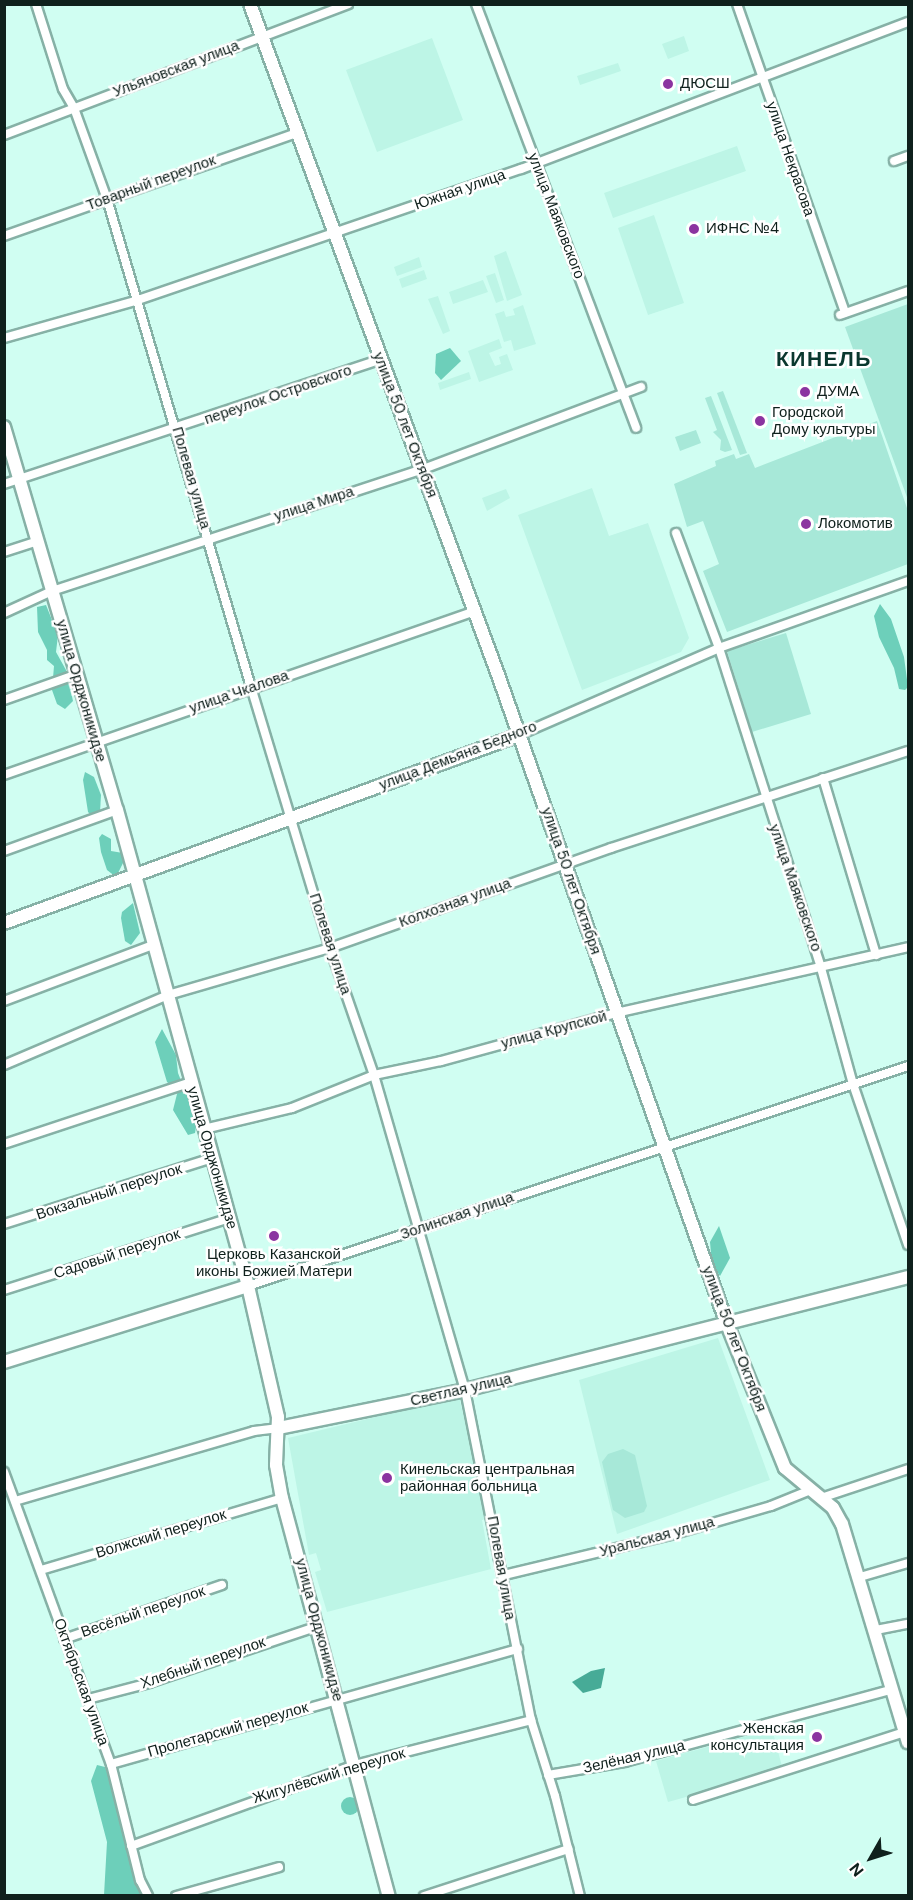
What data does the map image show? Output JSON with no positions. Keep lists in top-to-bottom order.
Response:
{
  "streets": {
    "main road": [
      "улица 50 лет Октября",
      "улица Орджоникидзе",
      "улица Демьяна Бедного",
      "Золинская улица",
      "Светлая улица"
    ],
    "street": [
      "Ульяновская улица",
      "улица Некрасова",
      "Товарный переулок",
      "Южная улица",
      "улица Маяковского",
      "переулок Островского",
      "Полевая улица",
      "улица Мира",
      "улица Чкалова",
      "Колхозная улица",
      "улица Крупской",
      "Вокзальный переулок",
      "Садовый переулок",
      "Волжский переулок",
      "Уральская улица",
      "Весёлый переулок",
      "Хлебный переулок",
      "Октябрьская улица",
      "Пролетарский переулок",
      "Зелёная улица",
      "Жигулёвский переулок"
    ]
  },
  "crossings": [
    ["Ульяновская улица", "улица 50 лет Октября"],
    ["Ульяновская улица", "Полевая улица"],
    ["улица Некрасова", "Южная улица"],
    ["Товарный переулок", "улица 50 лет Октября"],
    ["Товарный переулок", "Полевая улица"],
    ["Южная улица", "улица Маяковского"],
    ["Южная улица", "улица 50 лет Октября"],
    ["Южная улица", "Полевая улица"],
    ["улица Маяковского", "улица Мира"],
    ["улица Маяковского", "улица Демьяна Бедного"],
    ["улица Маяковского", "Колхозная улица"],
    ["улица Маяковского", "улица Крупской"],
    ["улица Маяковского", "Золинская улица"],
    ["переулок Островского", "улица 50 лет Октября"],
    ["переулок Островского", "Полевая улица"],
    ["переулок Островского", "улица Орджоникидзе"],
    ["улица 50 лет Октября", "улица Мира"],
    ["улица 50 лет Октября", "улица Чкалова"],
    ["улица 50 лет Октября", "улица Демьяна Бедного"],
    ["улица 50 лет Октября", "Колхозная улица"],
    ["улица 50 лет Октября", "улица Крупской"],
    ["улица 50 лет Октября", "Золинская улица"],
    ["улица 50 лет Октября", "Светлая улица"],
    ["улица 50 лет Октября", "Уральская улица"],
    ["улица 50 лет Октября", "Зелёная улица"],
    ["Полевая улица", "улица Мира"],
    ["Полевая улица", "улица Чкалова"],
    ["Полевая улица", "улица Демьяна Бедного"],
    ["Полевая улица", "Колхозная улица"],
    ["Полевая улица", "улица Крупской"],
    ["Полевая улица", "Золинская улица"],
    ["Полевая улица", "Светлая улица"],
    ["Полевая улица", "Уральская улица"],
    ["Полевая улица", "Пролетарский переулок"],
    ["Полевая улица", "Зелёная улица"],
    ["Полевая улица", "Жигулёвский переулок"],
    ["улица Мира", "улица Орджоникидзе"],
    ["улица Орджоникидзе", "улица Чкалова"],
    ["улица Орджоникидзе", "улица Демьяна Бедного"],
    ["улица Орджоникидзе", "Колхозная улица"],
    ["улица Орджоникидзе", "улица Крупской"],
    ["улица Орджоникидзе", "Вокзальный переулок"],
    ["улица Орджоникидзе", "Золинская улица"],
    ["улица Орджоникидзе", "Садовый переулок"],
    ["улица Орджоникидзе", "Светлая улица"],
    ["улица Орджоникидзе", "Волжский переулок"],
    ["улица Орджоникидзе", "Хлебный переулок"],
    ["улица Орджоникидзе", "Пролетарский переулок"],
    ["улица Орджоникидзе", "Жигулёвский переулок"],
    ["Светлая улица", "Октябрьская улица"],
    ["Волжский переулок", "Октябрьская улица"],
    ["Весёлый переулок", "Октябрьская улица"],
    ["Хлебный переулок", "Октябрьская улица"],
    ["Октябрьская улица", "Пролетарский переулок"],
    ["Октябрьская улица", "Жигулёвский переулок"]
  ],
  "districts": ["КИНЕЛЬ"],
  "places": [
    "ДЮСШ",
    "ИФНС №4",
    "ДУМА",
    "Городской Дому культуры",
    "Локомотив",
    "Церковь Казанской иконы Божией Матери",
    "Кинельская центральная районная больница",
    "Женская консультация"
  ],
  "north": "bottom left"
}
